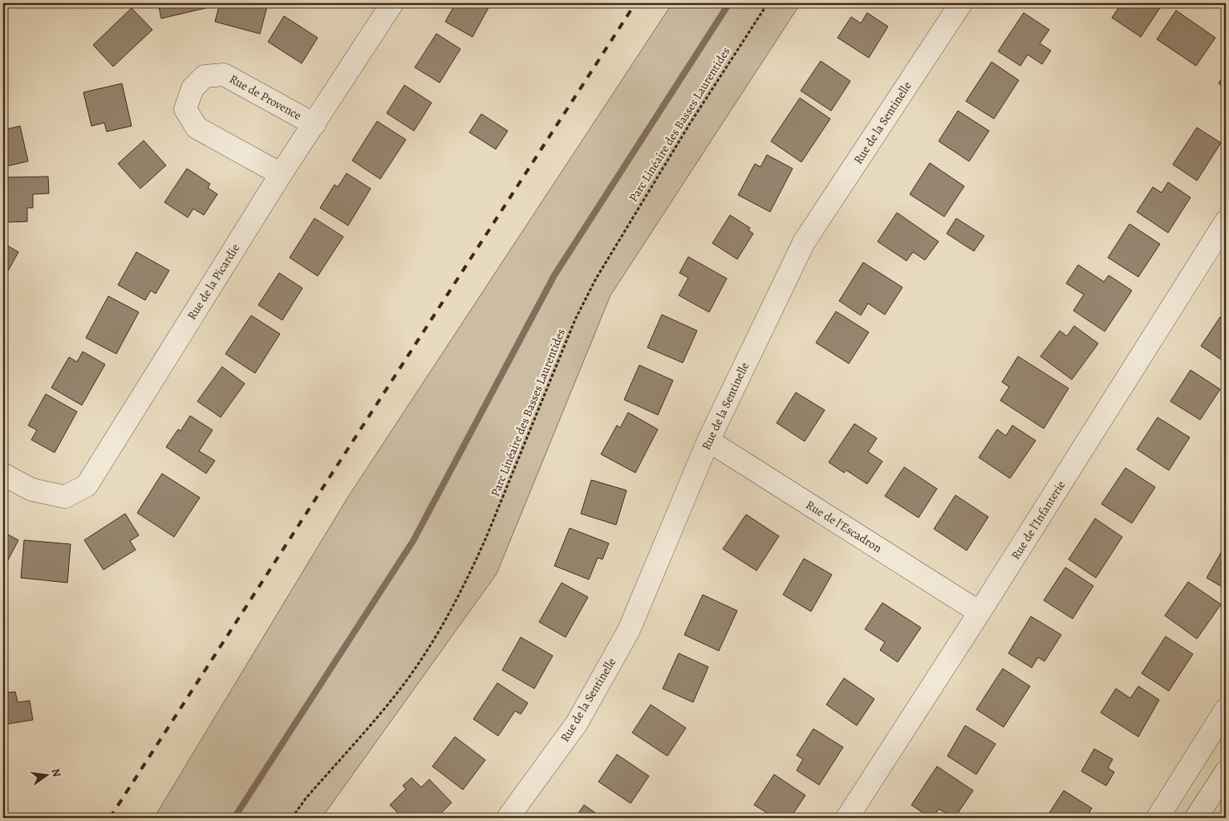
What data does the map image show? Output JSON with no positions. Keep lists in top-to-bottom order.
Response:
{
  "streets": {
    "street": [
      "Rue de Provence",
      "Rue de la Sentinelle",
      "Rue de la Picardie",
      "Rue de l'Infanterie",
      "Rue de l'Escadron"
    ],
    "path": ["Parc Linéaire des Basses Laurentides"]
  },
  "crossings": [
    ["Rue de Provence", "Rue de la Picardie"],
    ["Rue de la Sentinelle", "Rue de l'Escadron"],
    ["Rue de l'Infanterie", "Rue de l'Escadron"]
  ],
  "north": "right"
}
